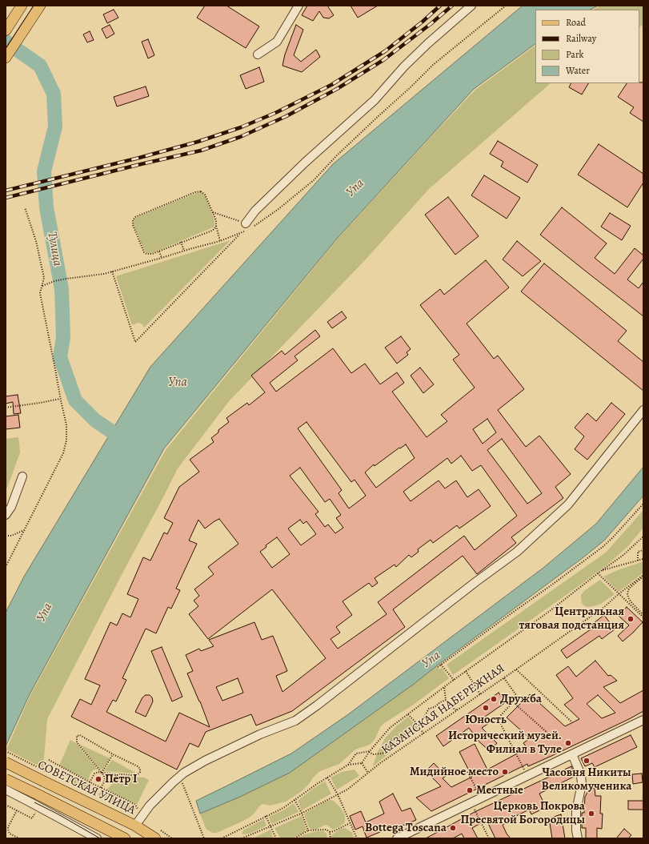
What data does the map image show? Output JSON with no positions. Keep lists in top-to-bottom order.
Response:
{
  "streets": {
    "main road": ["СОВЕТСКАЯ УЛИЦА"],
    "path": ["КАЗАНСКАЯ НАБЕРЕЖНАЯ"]
  },
  "water": ["Упа", "Тулица"],
  "places": [
    "Центральная тяговая подстанция",
    "Дружба",
    "Юность",
    "Исторический музей. Филиал в Туле",
    "Часовня Никиты Великомученика",
    "Мидийное место",
    "Пётр I",
    "Местные",
    "Церковь Покрова Пресвятой Богородицы",
    "Bottega Toscana"
  ],
  "legend": [
    "Road",
    "Railway",
    "Park",
    "Water"
  ]
}
